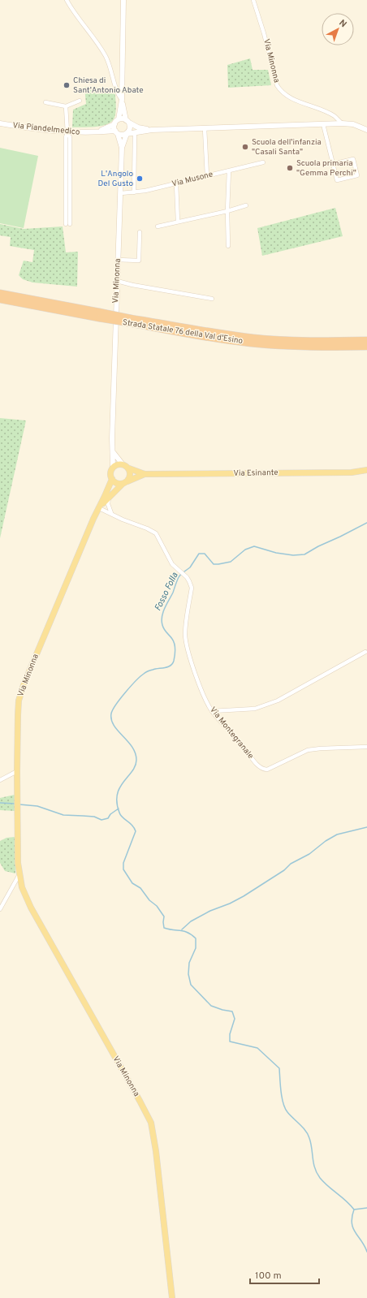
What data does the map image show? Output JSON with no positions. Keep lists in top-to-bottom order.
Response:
{
  "streets": {
    "highway": ["Strada Statale 76 della Val d'Esino"],
    "main road": ["Via Minonna", "Via Piandelmedico", "Via Esinante"],
    "street": ["Via Musone", "Via Montegranale"]
  },
  "crossings": [
    ["Via Minonna", "Via Piandelmedico"],
    ["Via Minonna", "Via Musone"],
    ["Via Minonna", "Via Esinante"],
    ["Via Minonna", "Via Montegranale"]
  ],
  "water": ["Fosso Folla"],
  "places": [
    "Chiesa di Sant'Antonio Abate",
    "Scuola dell'infanzia \"Casali Santa\"",
    "Scuola primaria \"Gemma Perchi\"",
    "L'Angolo Del Gusto"
  ],
  "scale_bar": "100 m",
  "north": "top right"
}
